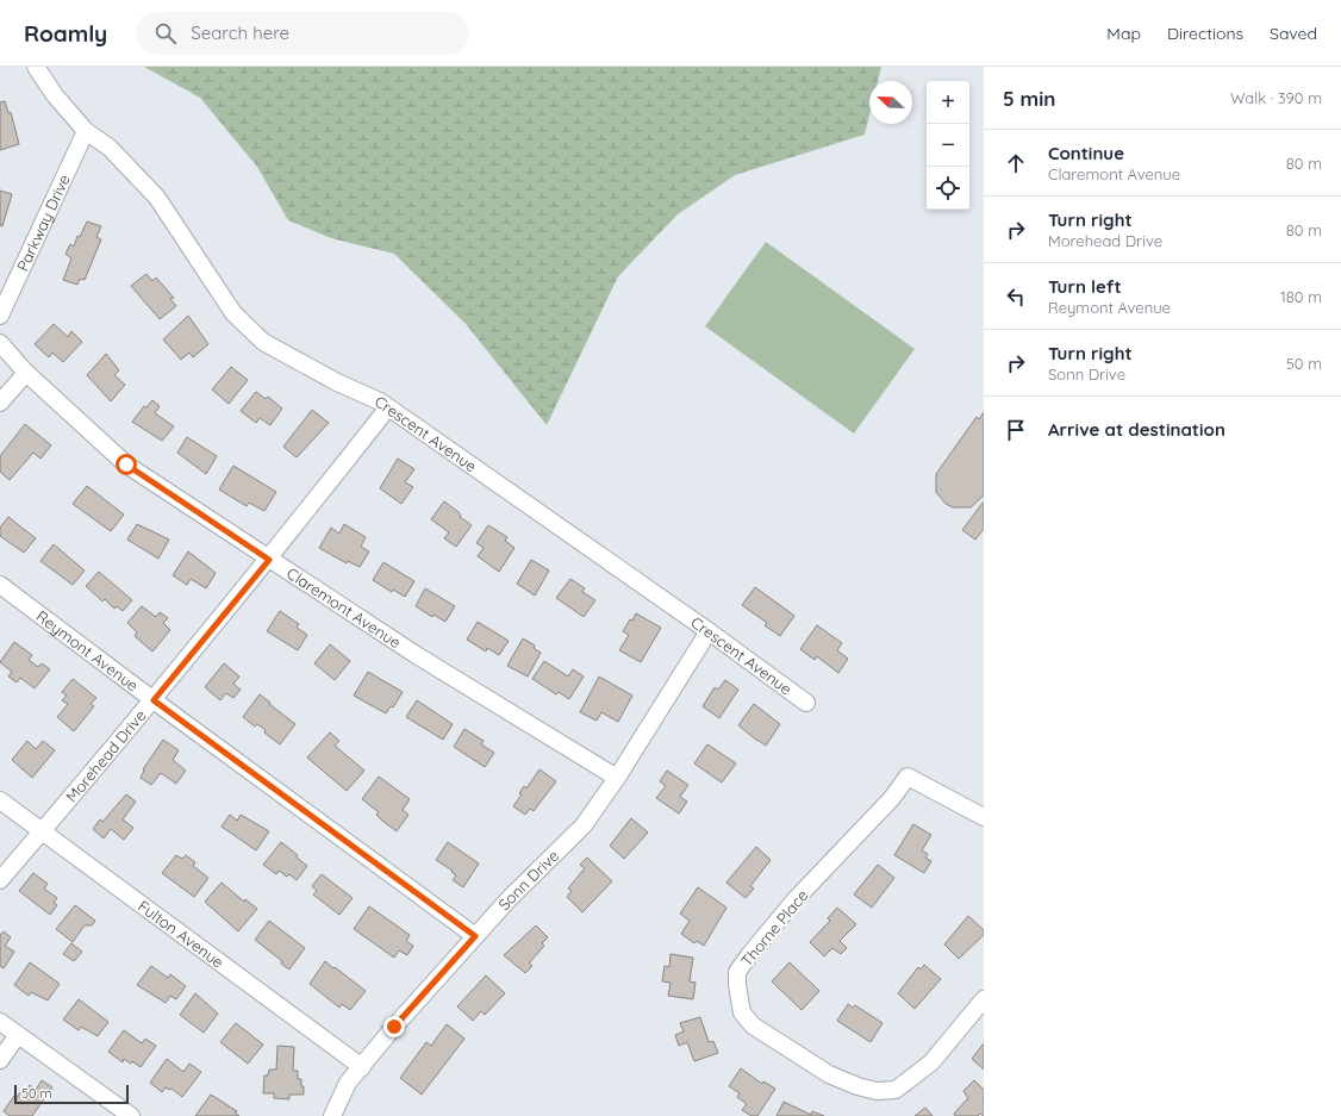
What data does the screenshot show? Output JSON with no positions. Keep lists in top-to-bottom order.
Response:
{
  "streets": {
    "street": [
      "Parkway Drive",
      "Crescent Avenue",
      "Claremont Avenue",
      "Reymont Avenue",
      "Morehead Drive",
      "Sonn Drive",
      "Thorne Place",
      "Fulton Avenue"
    ]
  },
  "crossings": [
    ["Parkway Drive", "Crescent Avenue"],
    ["Crescent Avenue", "Morehead Drive"],
    ["Crescent Avenue", "Sonn Drive"],
    ["Claremont Avenue", "Morehead Drive"],
    ["Claremont Avenue", "Sonn Drive"],
    ["Reymont Avenue", "Morehead Drive"],
    ["Reymont Avenue", "Sonn Drive"],
    ["Morehead Drive", "Fulton Avenue"],
    ["Sonn Drive", "Fulton Avenue"]
  ],
  "scale_bar": "50 m",
  "north": "top left",
  "page": {
    "header": "Roamly",
    "search": "Search here",
    "nav": ["Map", "Directions", "Saved"],
    "heading": ["5 min", "Walk · 390 m"],
    "map_buttons": ["+", "−"],
    "list": [
      ["Continue", "Claremont Avenue", "80 m"],
      ["Turn right", "Morehead Drive", "80 m"],
      ["Turn left", "Reymont Avenue", "180 m"],
      ["Turn right", "Sonn Drive", "50 m"],
      "Arrive at destination"
    ],
    "scale": "50 m"
  }
}
